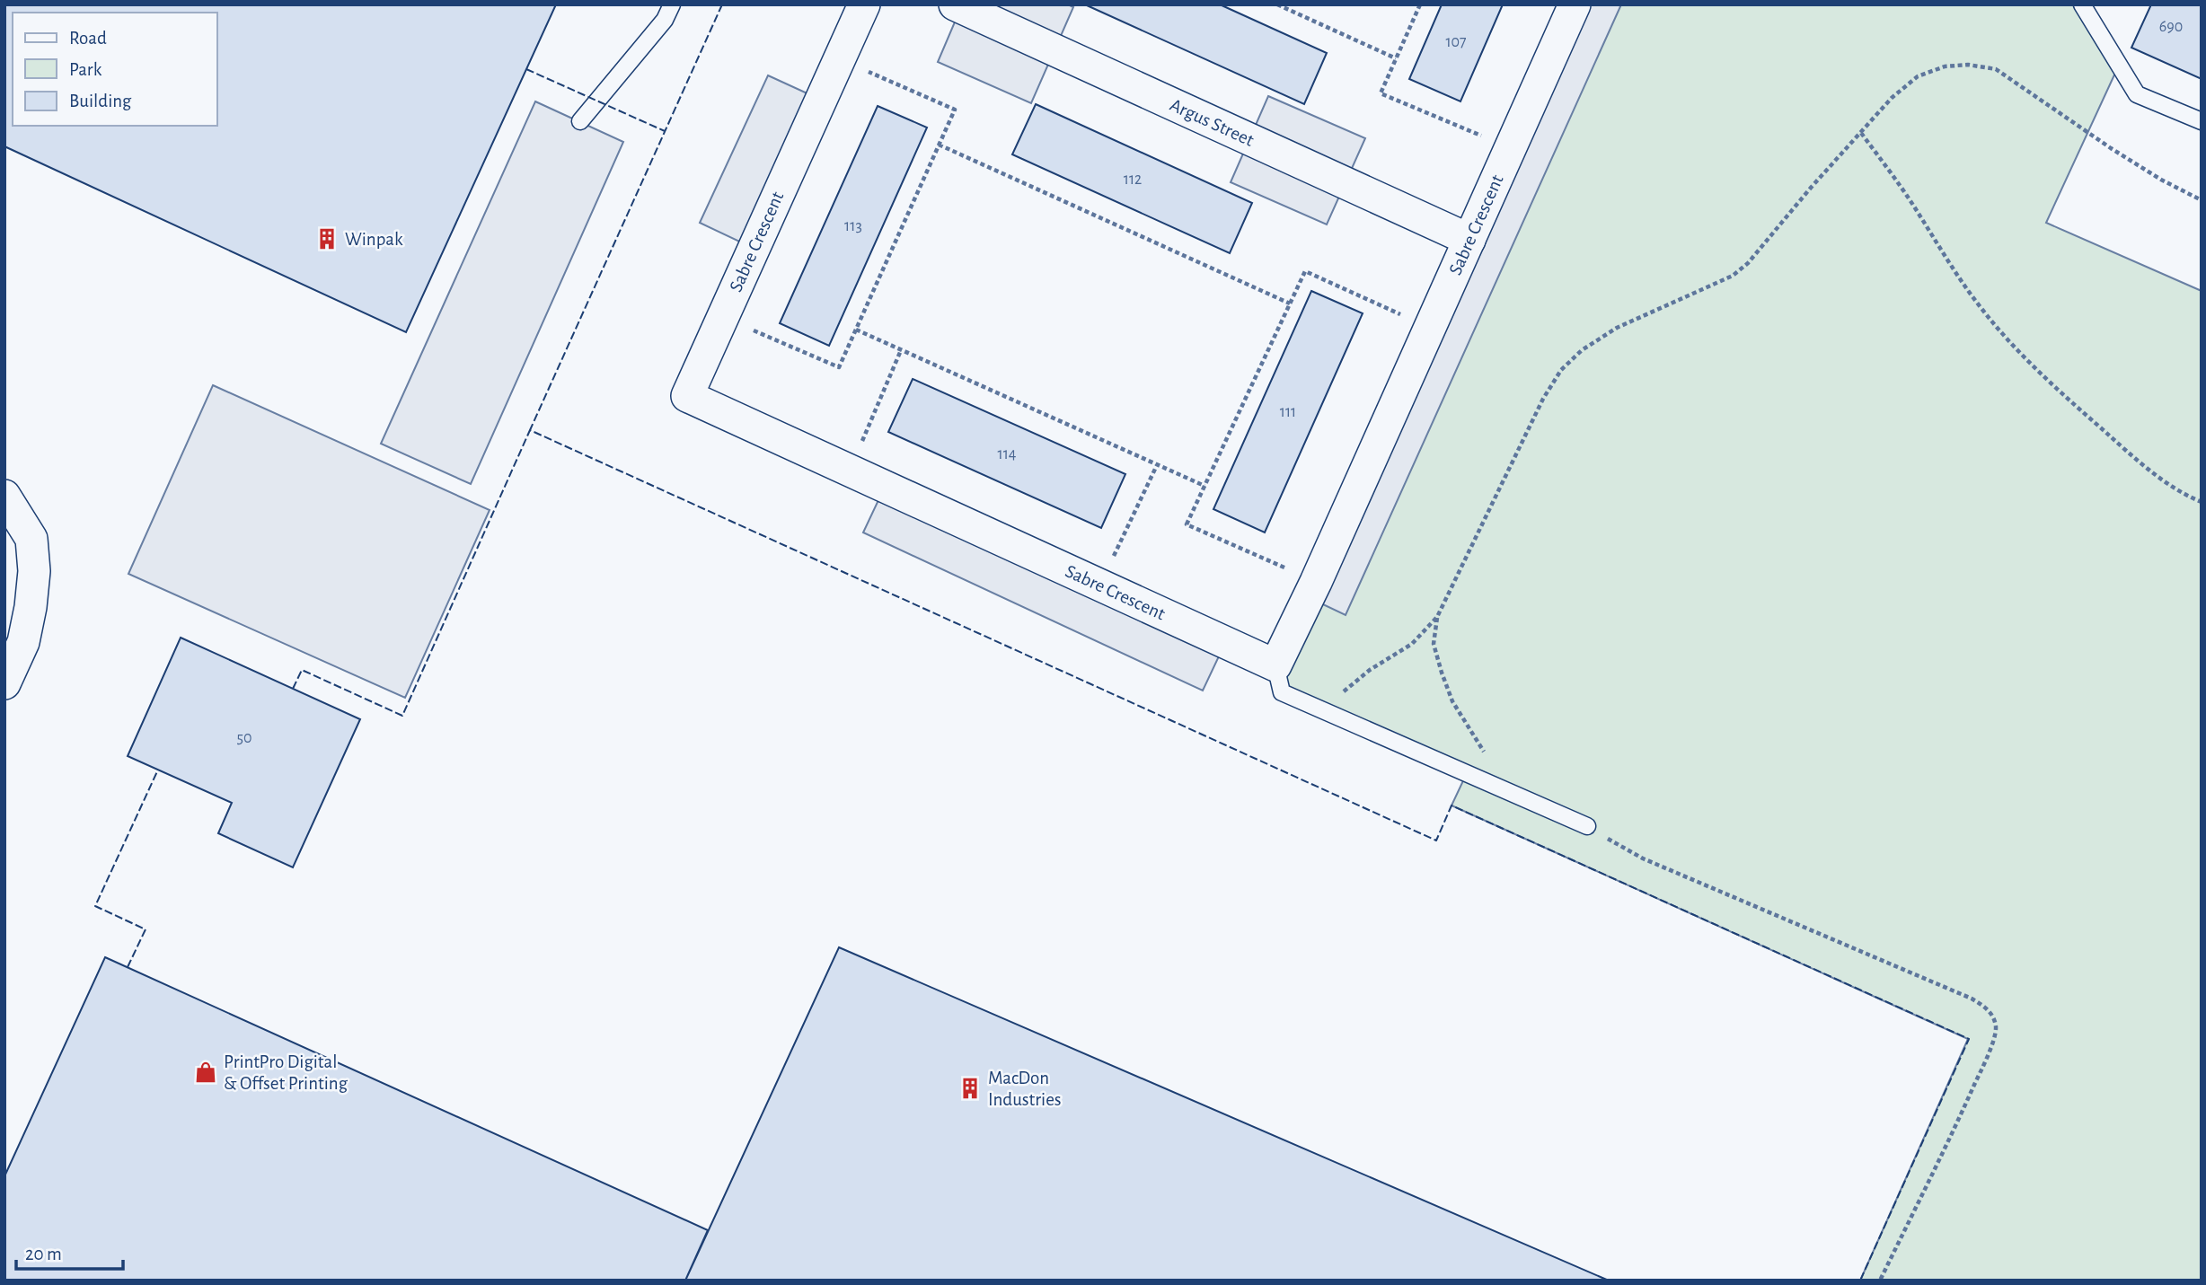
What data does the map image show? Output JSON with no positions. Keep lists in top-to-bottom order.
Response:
{
  "streets": {
    "street": ["Argus Street", "Sabre Crescent"]
  },
  "crossings": [
    ["Argus Street", "Sabre Crescent"]
  ],
  "places": {
    "building": ["Winpak", "MacDon Industries"],
    "shop": ["PrintPro Digital & Offset Printing"]
  },
  "house_numbers": [
    "690",
    "107",
    "112",
    "113",
    "111",
    "114",
    "50"
  ],
  "legend": ["Road", "Park", "Building"],
  "scale_bar": "20 m"
}
